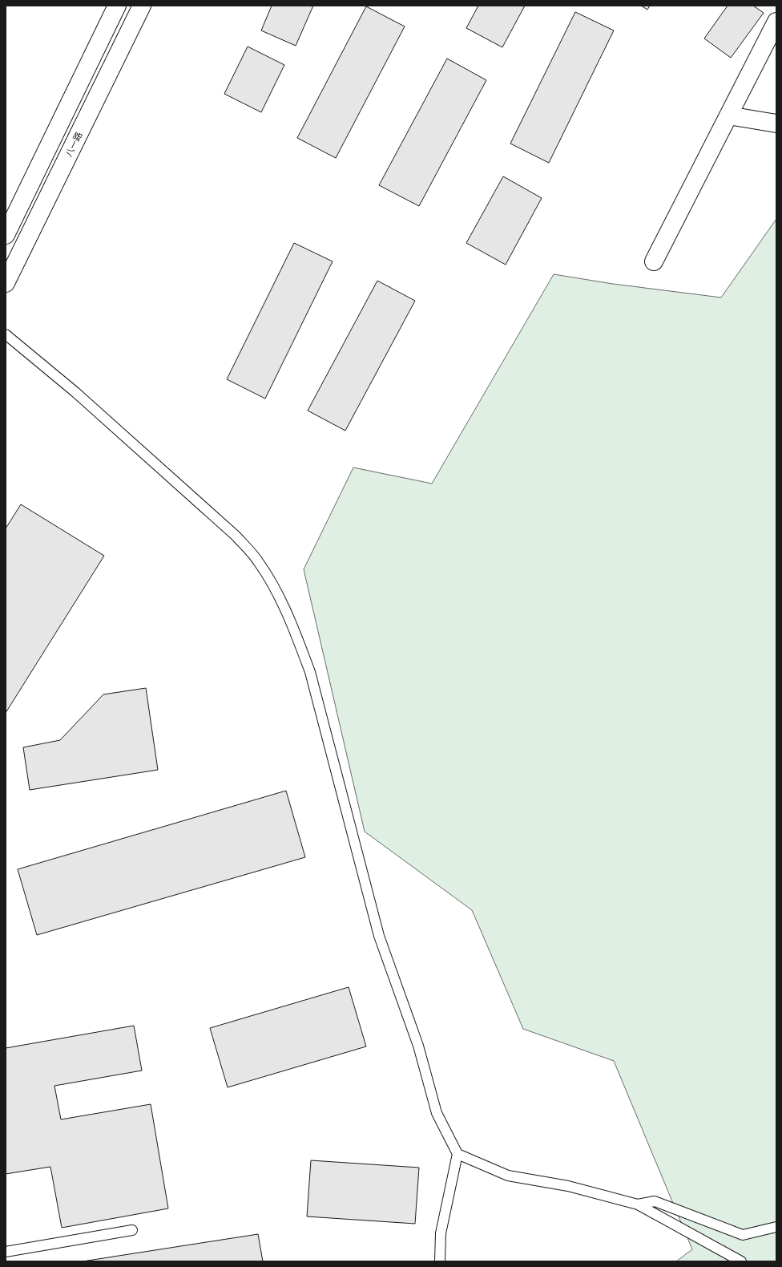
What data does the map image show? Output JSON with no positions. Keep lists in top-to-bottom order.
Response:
{
  "streets": {
    "main road": ["八一路"]
  }
}
